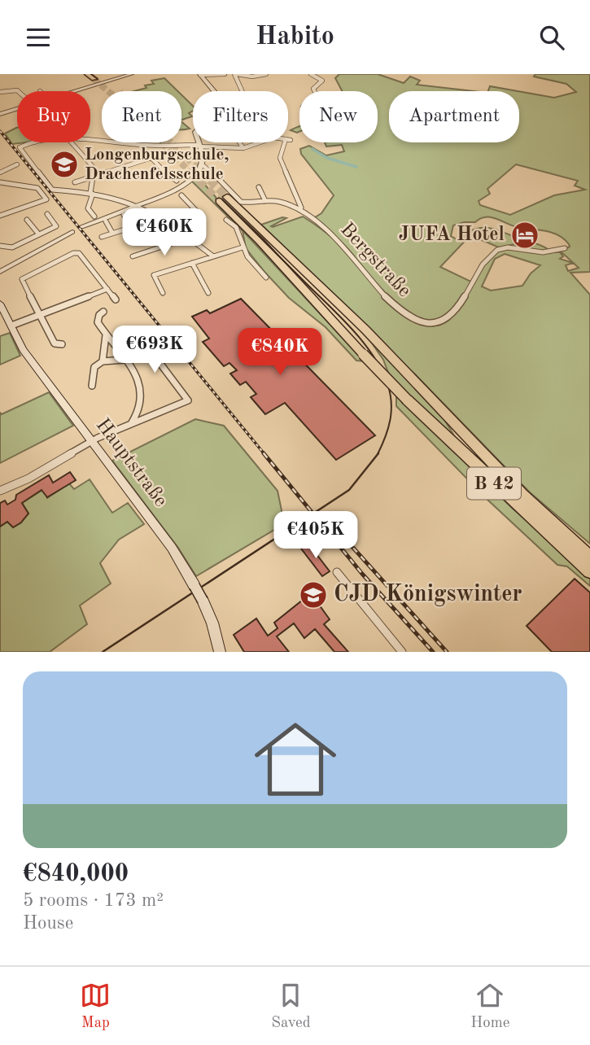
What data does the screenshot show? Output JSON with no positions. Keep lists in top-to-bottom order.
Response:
{
  "streets": {
    "highway": ["B 42"],
    "main road": ["Hauptstraße"],
    "street": ["Bergstraße"]
  },
  "places": {
    "school or university": ["Longenburgschule, Drachenfelsschule", "CJD Königswinter"],
    "hotel": ["JUFA Hotel"]
  },
  "page": {
    "header": "Habito",
    "chip": [
      "Buy",
      "Rent",
      "Filters",
      "New",
      "Apartment"
    ],
    "price": [
      "€460K",
      "€693K",
      "€840K",
      "€405K"
    ],
    "list": [
      {
        "name": "€840,000",
        "note": "5 rooms · 173 m² · House"
      }
    ],
    "tabs": ["Map", "Saved", "Home"]
  }
}
